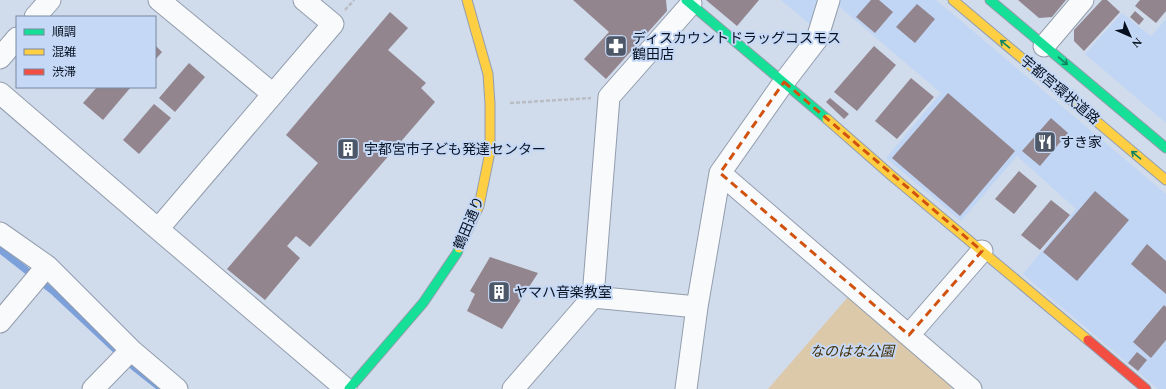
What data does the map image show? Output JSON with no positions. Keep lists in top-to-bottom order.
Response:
{
  "streets": {
    "street": ["宇都宮環状道路", "鶴田通り"]
  },
  "parks": ["なのはな公園"],
  "places": {
    "pharmacy": ["ディスカウントドラッグコスモス 鶴田店"],
    "restaurant": ["すき家"],
    "building": ["宇都宮市子ども発達センター", "ヤマハ音楽教室"]
  },
  "legend": ["順調", "混雑", "渋滞"],
  "north": "bottom right"
}
